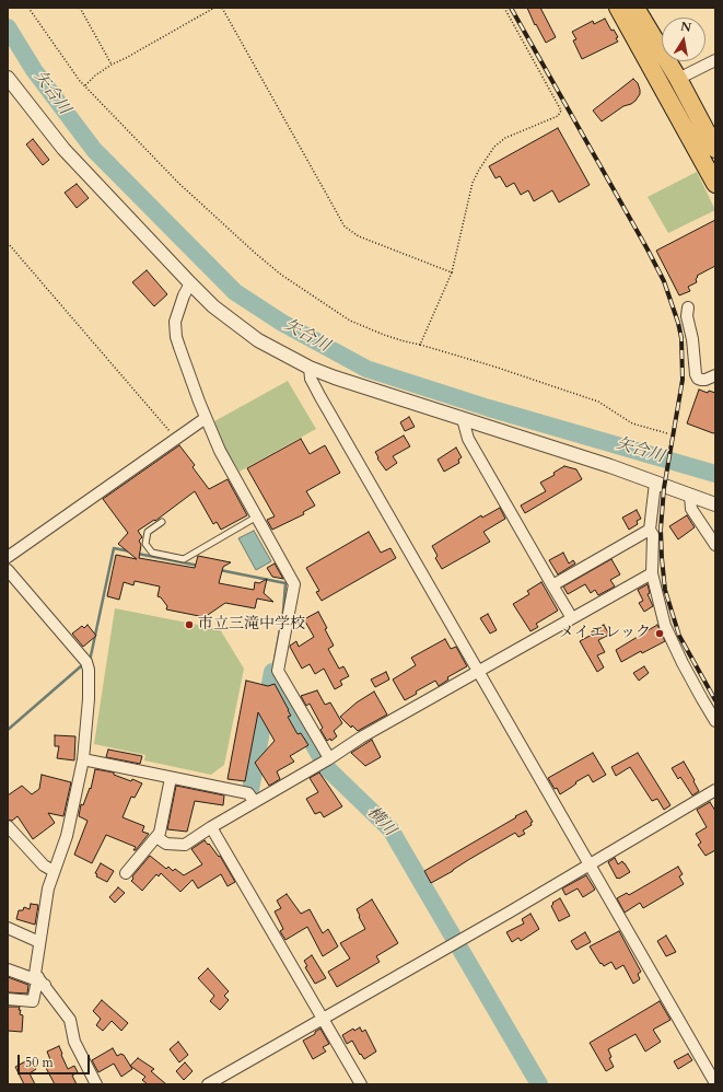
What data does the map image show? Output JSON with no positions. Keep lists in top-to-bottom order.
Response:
{
  "water": ["矢合川", "横川"],
  "places": ["市立三滝中学校", "メイエレック"],
  "scale_bar": "50 m",
  "north": "top"
}
